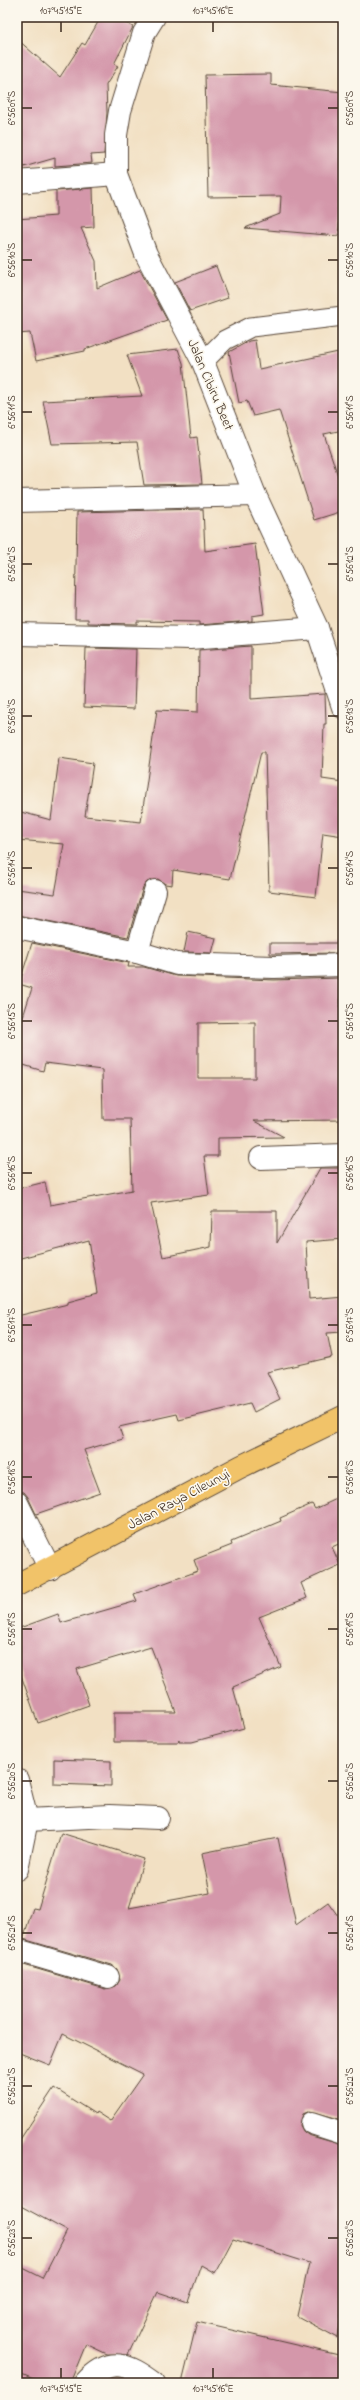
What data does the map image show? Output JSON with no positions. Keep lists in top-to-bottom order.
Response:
{
  "streets": {
    "highway": ["Jalan Raya Cileunyi"],
    "street": ["Jalan Cibiru Beet"]
  },
  "coordinates": [
    "107°45'15\"E",
    "107°45'16\"E",
    "6°56'09\"S",
    "6°56'10\"S",
    "6°56'11\"S",
    "6°56'12\"S",
    "6°56'13\"S",
    "6°56'14\"S",
    "6°56'15\"S",
    "6°56'16\"S",
    "6°56'17\"S",
    "6°56'18\"S",
    "6°56'19\"S",
    "6°56'20\"S",
    "6°56'21\"S",
    "6°56'22\"S",
    "6°56'23\"S"
  ]
}
